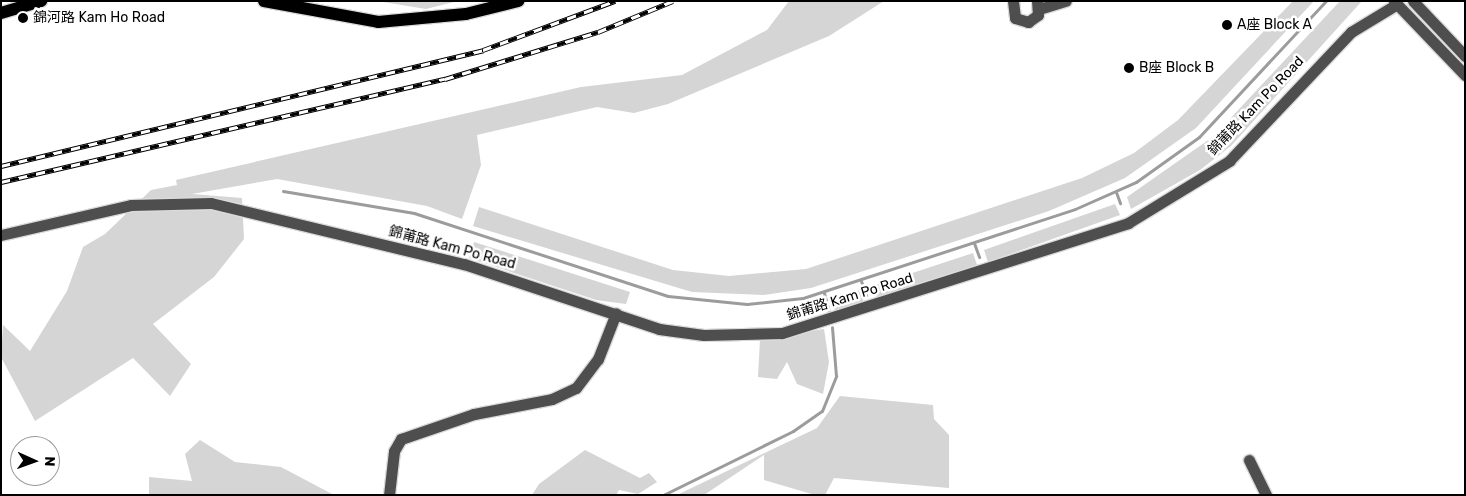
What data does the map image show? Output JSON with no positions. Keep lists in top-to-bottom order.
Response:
{
  "streets": {
    "street": ["錦莆路 Kam Po Road"]
  },
  "places": ["錦河路 Kam Ho Road", "A座 Block A", "B座 Block B"],
  "north": "right"
}
